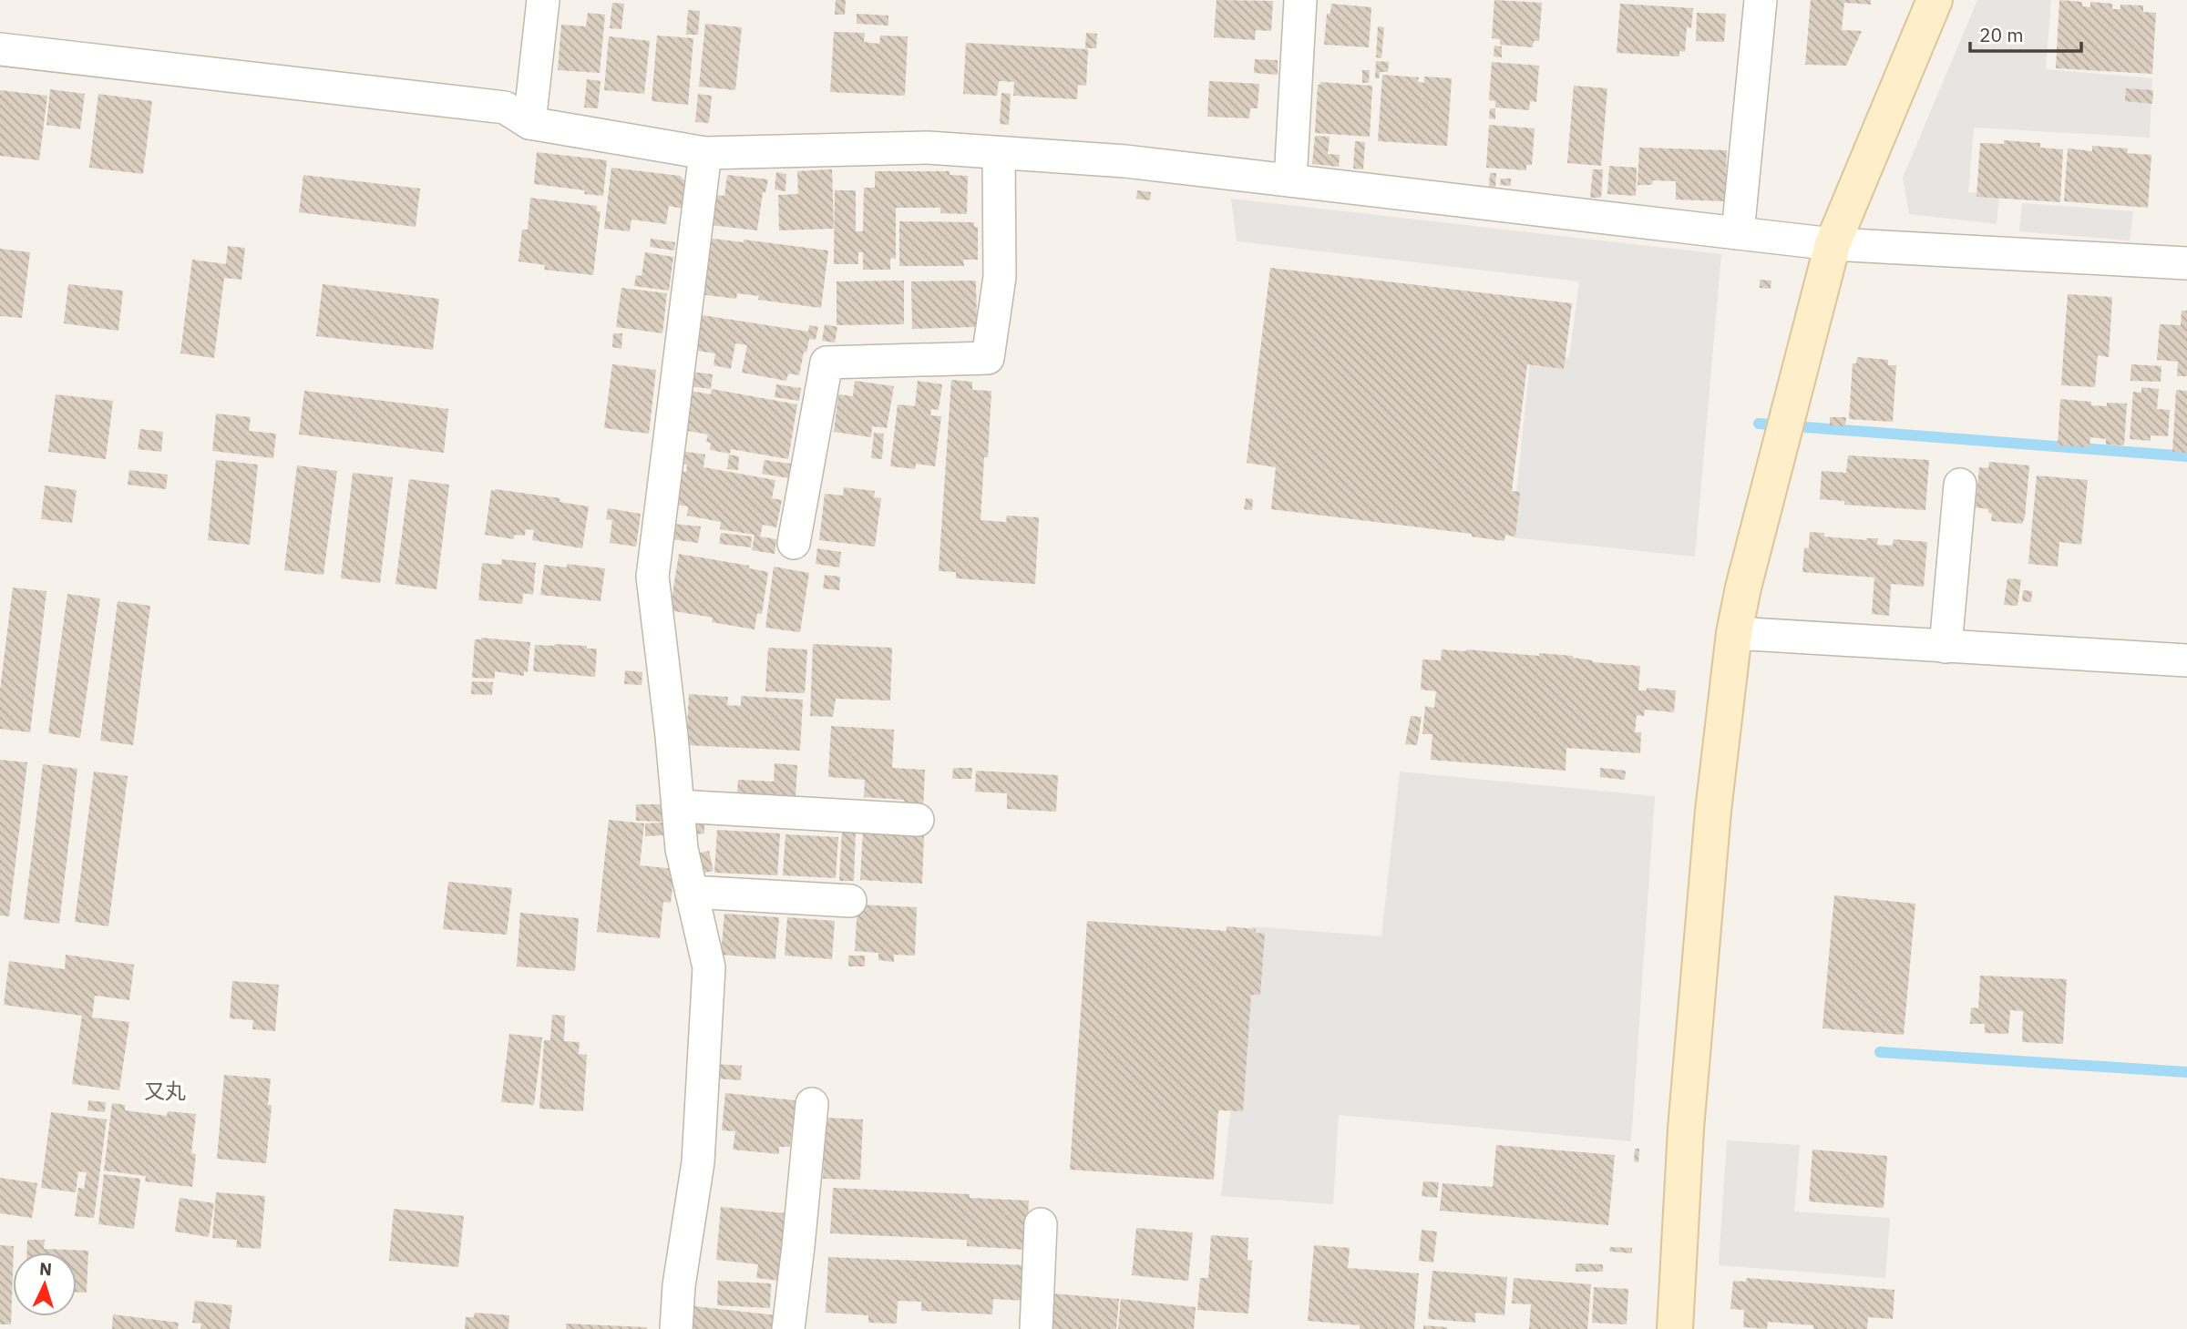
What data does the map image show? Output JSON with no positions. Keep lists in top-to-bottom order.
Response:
{
  "districts": ["又丸"],
  "scale_bar": "20 m",
  "north": "top"
}
